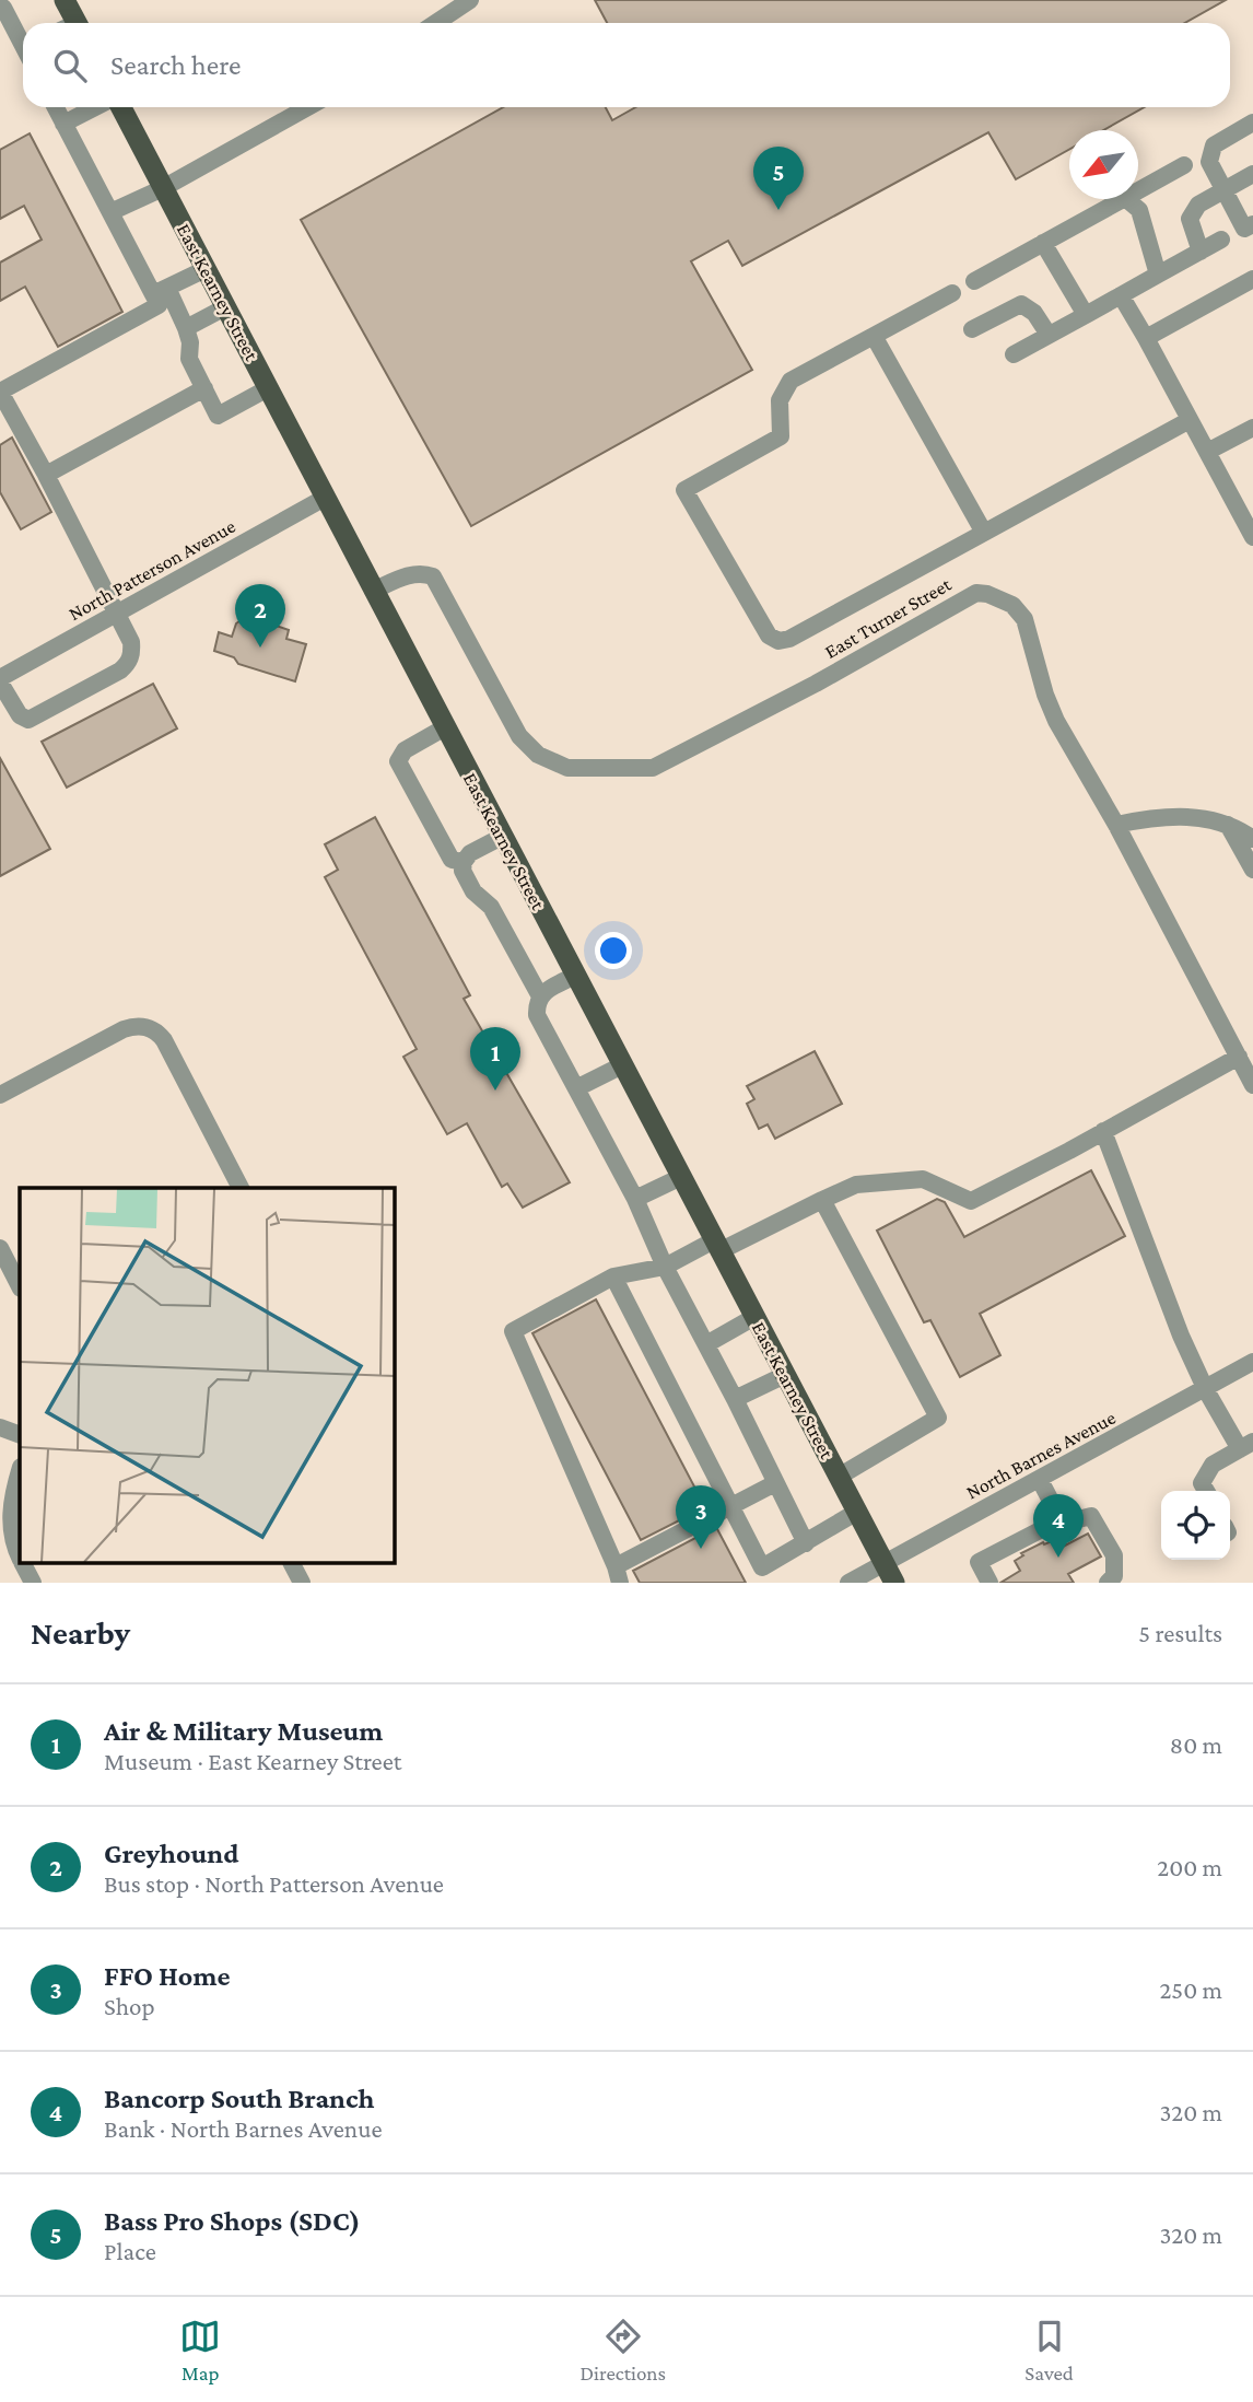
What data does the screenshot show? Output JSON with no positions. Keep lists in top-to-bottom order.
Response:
{
  "streets": {
    "main road": ["East Kearney Street"],
    "street": ["North Patterson Avenue", "East Turner Street", "North Barnes Avenue"]
  },
  "crossings": [
    ["East Kearney Street", "North Patterson Avenue"],
    ["East Kearney Street", "East Turner Street"],
    ["East Kearney Street", "North Barnes Avenue"]
  ],
  "north": "bottom left",
  "page": {
    "search": "Search here",
    "pins": [
      "5",
      "2",
      "1",
      "3",
      "4"
    ],
    "heading": ["Nearby", "5 results"],
    "list": [
      {
        "mark": "1",
        "name": "Air & Military Museum",
        "note": "Museum · East Kearney Street",
        "value": "80 m"
      },
      {
        "mark": "2",
        "name": "Greyhound",
        "note": "Bus stop · North Patterson Avenue",
        "value": "200 m"
      },
      {
        "mark": "3",
        "name": "FFO Home",
        "note": "Shop",
        "value": "250 m"
      },
      {
        "mark": "4",
        "name": "Bancorp South Branch",
        "note": "Bank · North Barnes Avenue",
        "value": "320 m"
      },
      {
        "mark": "5",
        "name": "Bass Pro Shops (SDC)",
        "note": "Place",
        "value": "320 m"
      }
    ],
    "nav": ["Map", "Directions", "Saved"]
  }
}
